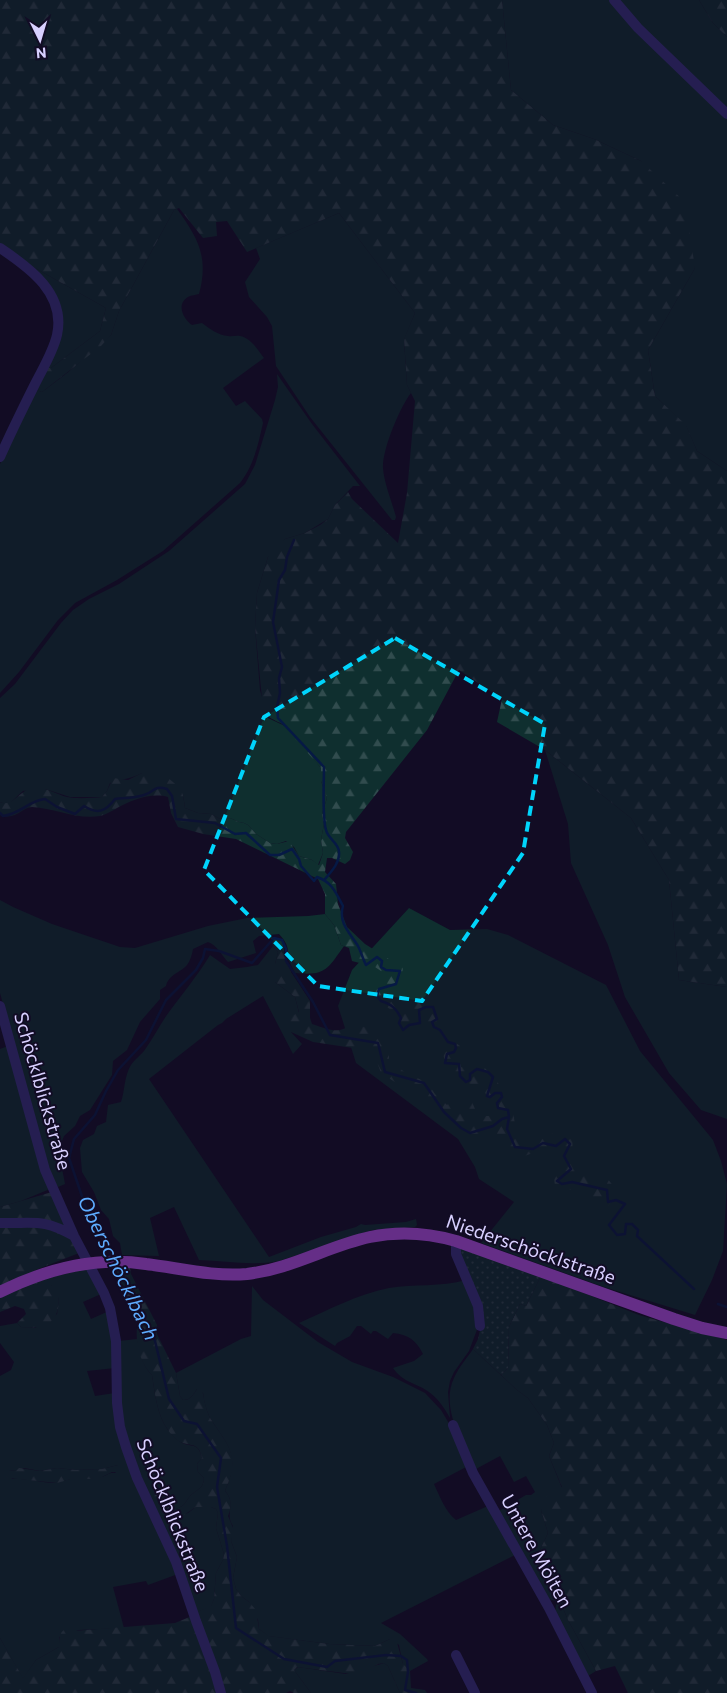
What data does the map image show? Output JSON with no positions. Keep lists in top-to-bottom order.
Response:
{
  "streets": {
    "main road": ["Niederschöcklstraße"],
    "street": ["Schöcklblickstraße", "Untere Mölten"]
  },
  "crossings": [
    ["Schöcklblickstraße", "Niederschöcklstraße"]
  ],
  "water": ["Oberschöcklbach"],
  "north": "bottom"
}
